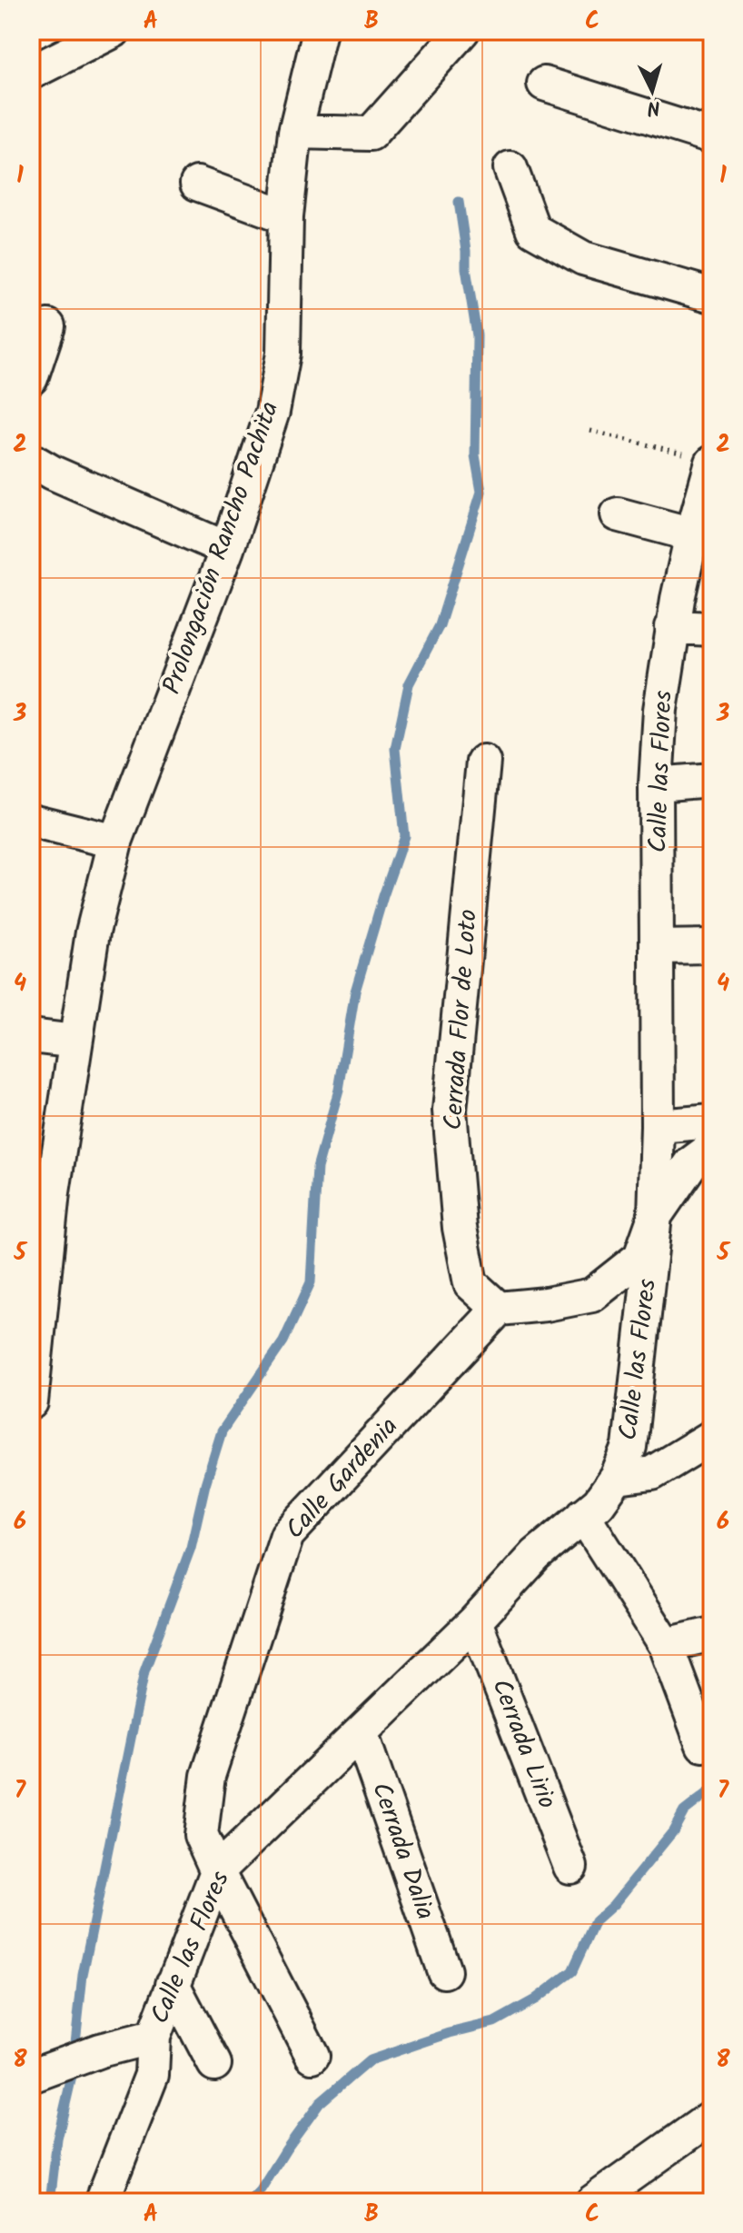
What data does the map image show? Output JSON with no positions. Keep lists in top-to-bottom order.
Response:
{
  "streets": {
    "street": [
      "Prolongación Rancho Pachita",
      "Calle las Flores",
      "Cerrada Flor de Loto",
      "Calle Gardenia",
      "Cerrada Lirio",
      "Cerrada Dalia"
    ]
  },
  "crossings": [
    ["Calle las Flores", "Calle Gardenia"],
    ["Calle las Flores", "Cerrada Lirio"],
    ["Calle las Flores", "Cerrada Dalia"],
    ["Cerrada Flor de Loto", "Calle Gardenia"]
  ],
  "north": "bottom",
  "grid": {
    "columns": ["A", "B", "C"],
    "rows": [
      "1",
      "2",
      "3",
      "4",
      "5",
      "6",
      "7",
      "8"
    ]
  }
}
